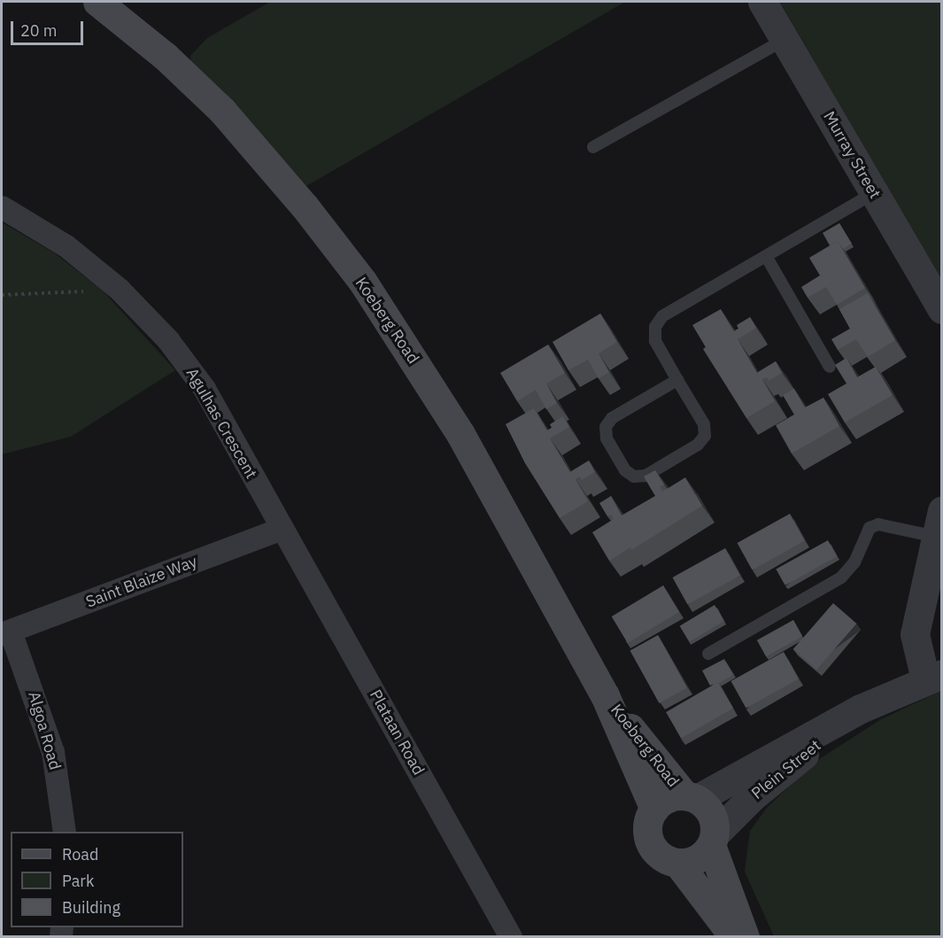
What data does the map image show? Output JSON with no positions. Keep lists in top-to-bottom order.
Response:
{
  "streets": {
    "main road": ["Koeberg Road"],
    "street": [
      "Murray Street",
      "Agulhas Crescent",
      "Saint Blaize Way",
      "Algoa Road",
      "Plataan Road",
      "Plein Street"
    ]
  },
  "crossings": [
    ["Koeberg Road", "Plein Street"],
    ["Agulhas Crescent", "Saint Blaize Way"],
    ["Agulhas Crescent", "Plataan Road"],
    ["Saint Blaize Way", "Algoa Road"],
    ["Saint Blaize Way", "Plataan Road"]
  ],
  "legend": ["Road", "Park", "Building"],
  "scale_bar": "20 m"
}
